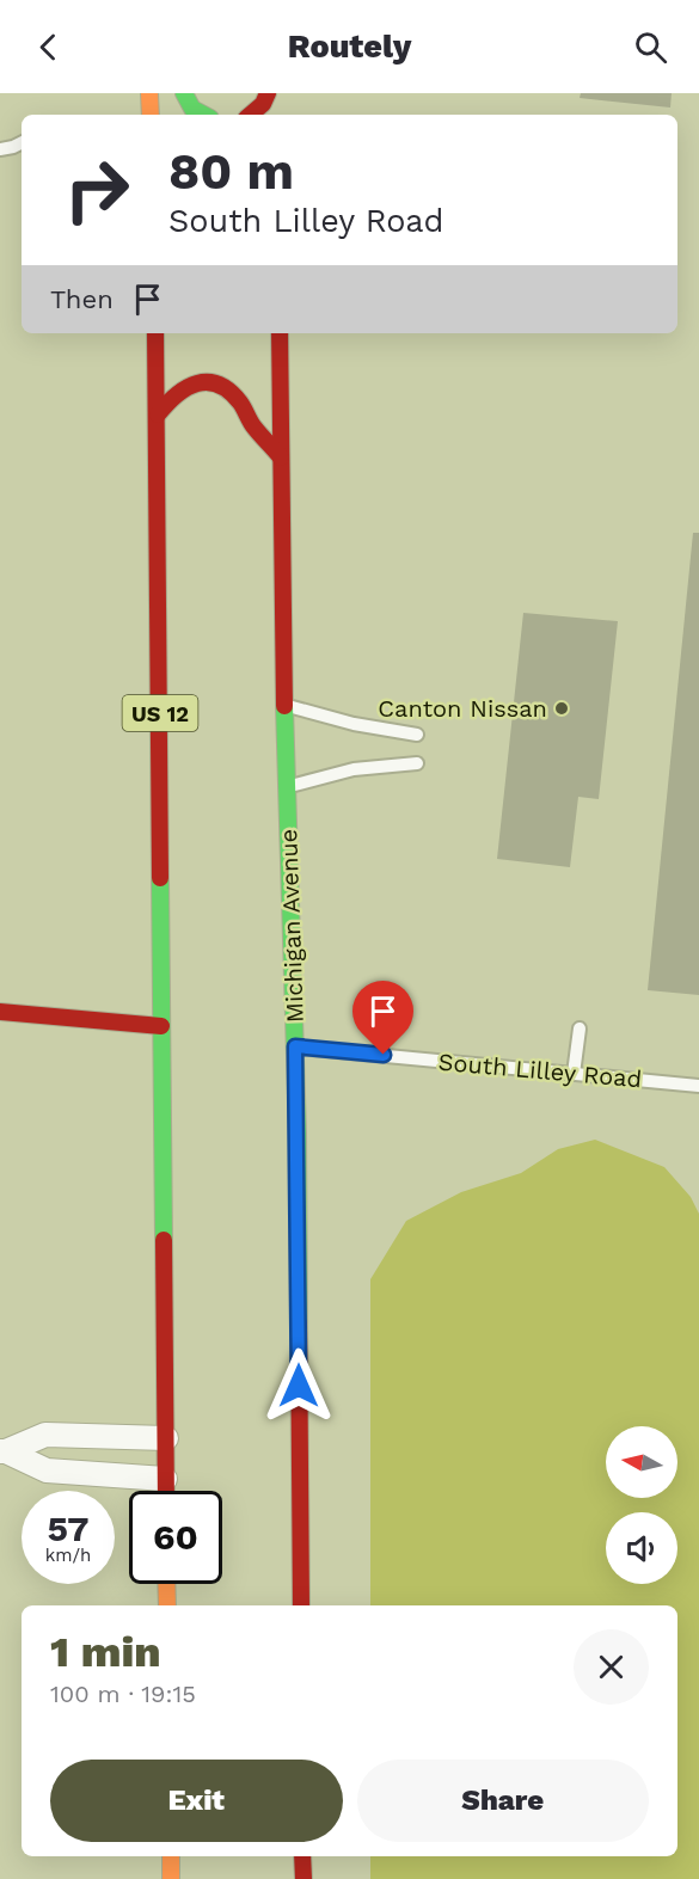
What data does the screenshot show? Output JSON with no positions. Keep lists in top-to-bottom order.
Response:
{
  "streets": {
    "main road": ["US 12", "Michigan Avenue"],
    "lane": ["South Lilley Road"]
  },
  "crossings": [
    ["Michigan Avenue", "South Lilley Road"]
  ],
  "places": ["Canton Nissan"],
  "north": "left",
  "page": {
    "header": "Routely",
    "turn": ["80 m", "South Lilley Road"],
    "then": "Then",
    "speed": "57 km/h",
    "limit": "60",
    "heading": ["1 min", "100 m · 19:15"],
    "buttons": ["Exit", "Share"]
  }
}
